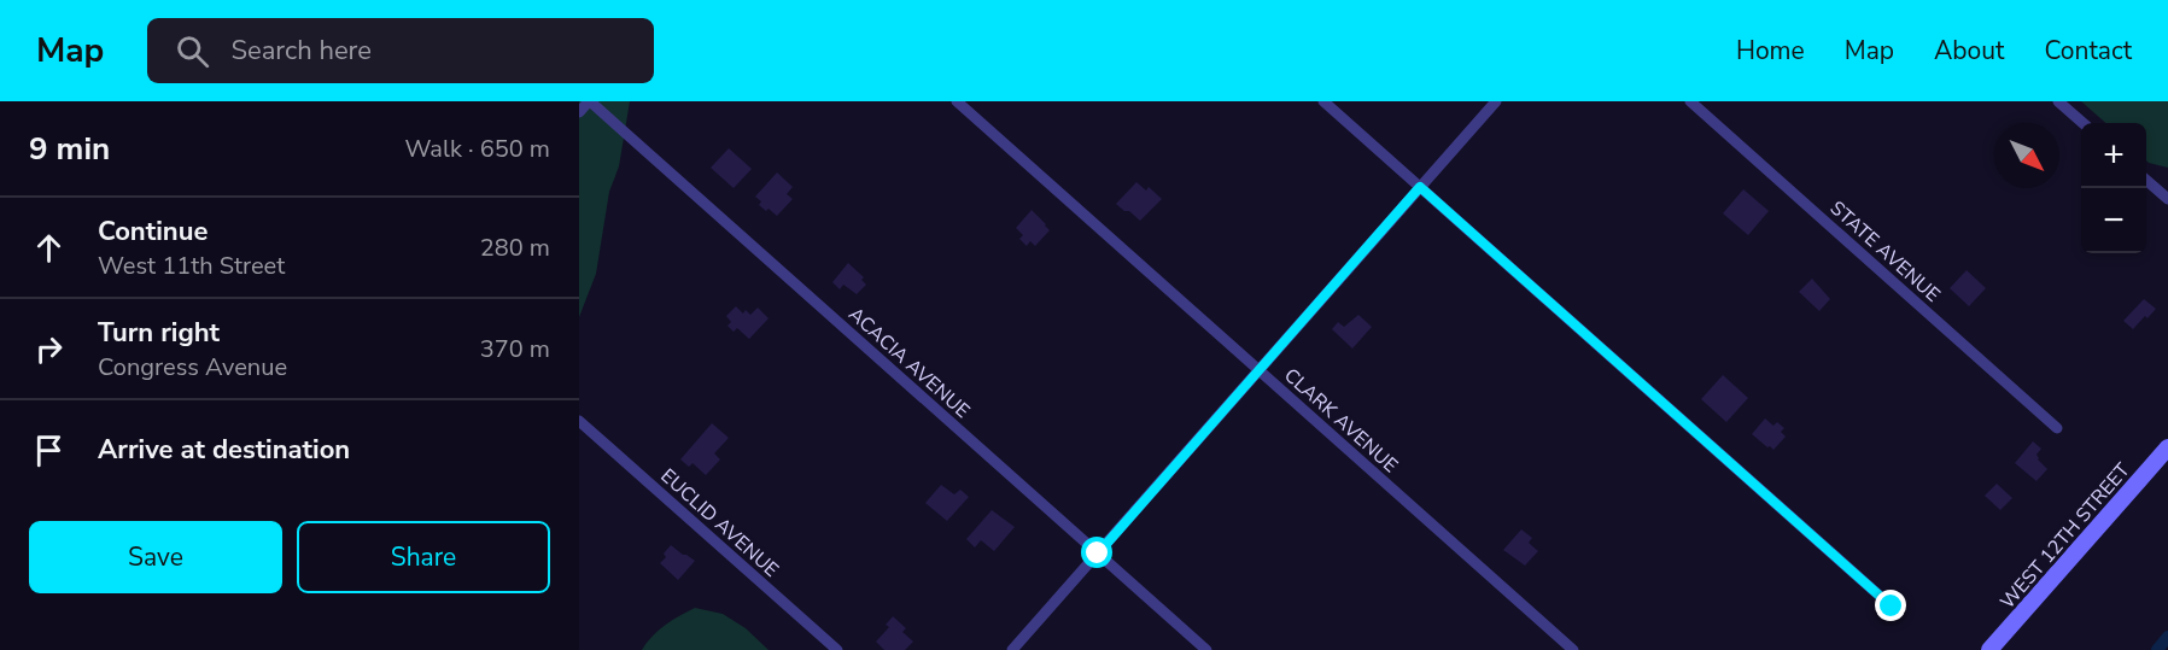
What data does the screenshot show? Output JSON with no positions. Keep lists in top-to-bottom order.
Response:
{
  "streets": {
    "street": [
      "STATE AVENUE",
      "ACACIA AVENUE",
      "CLARK AVENUE",
      "EUCLID AVENUE",
      "WEST 12TH STREET"
    ]
  },
  "north": "bottom right",
  "page": {
    "header": "Map",
    "search": "Search here",
    "nav": [
      "Home",
      "Map",
      "About",
      "Contact"
    ],
    "heading": ["9 min", "Walk · 650 m"],
    "map_buttons": ["+", "−"],
    "list": [
      ["Continue", "West 11th Street", "280 m"],
      ["Turn right", "Congress Avenue", "370 m"],
      "Arrive at destination"
    ],
    "buttons": ["Save", "Share"]
  }
}
